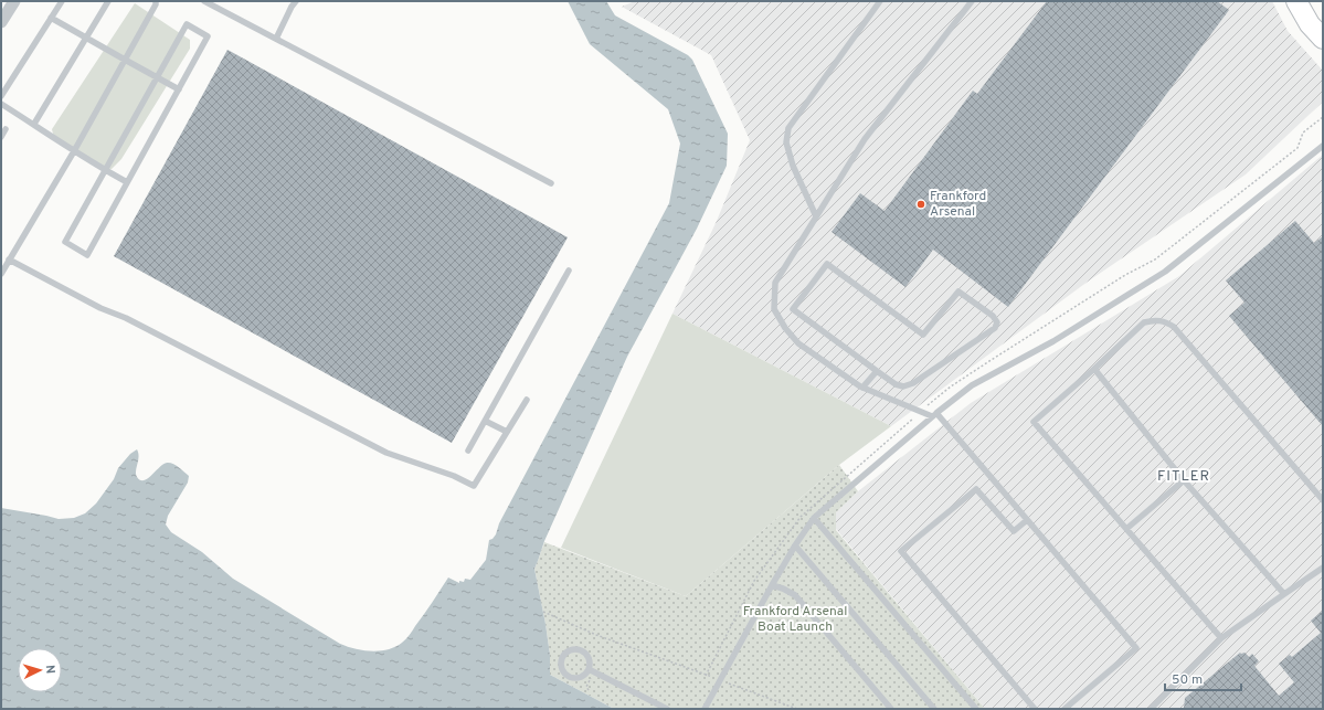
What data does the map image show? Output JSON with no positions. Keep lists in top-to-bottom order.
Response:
{
  "districts": ["FITLER"],
  "parks": ["Frankford Arsenal Boat Launch"],
  "places": ["Frankford Arsenal"],
  "scale_bar": "50 m",
  "north": "right"
}
